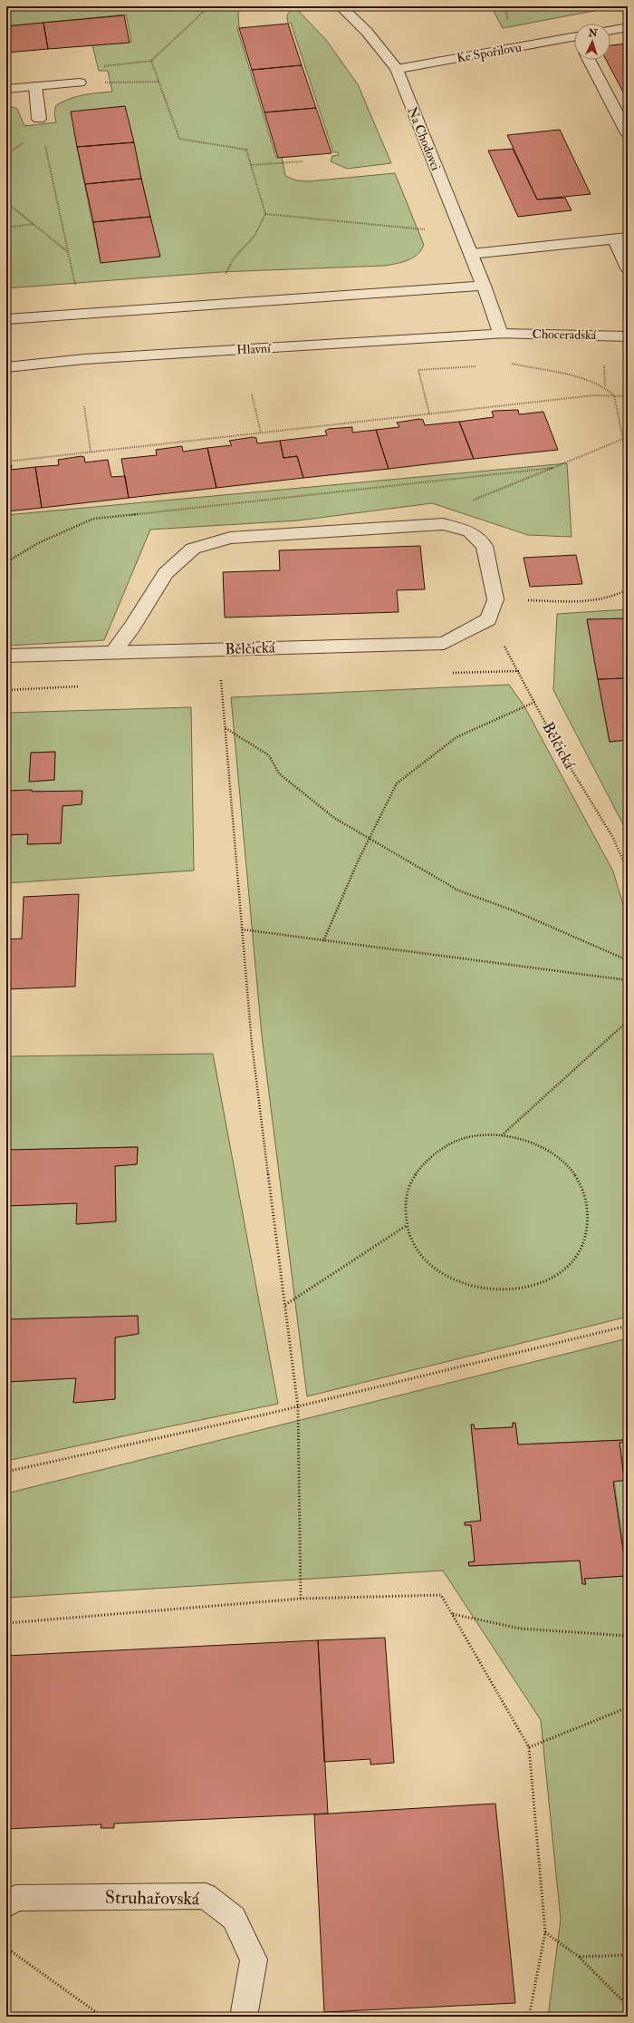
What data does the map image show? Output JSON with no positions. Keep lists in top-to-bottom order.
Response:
{
  "streets": {
    "street": [
      "Ke Spořilovu",
      "Na Chodovci",
      "Choceradská",
      "Hlavní",
      "Bělčická",
      "Struhařovská"
    ]
  },
  "crossings": [
    ["Ke Spořilovu", "Na Chodovci"],
    ["Na Chodovci", "Choceradská"],
    ["Na Chodovci", "Hlavní"],
    ["Choceradská", "Hlavní"]
  ],
  "north": "top"
}
